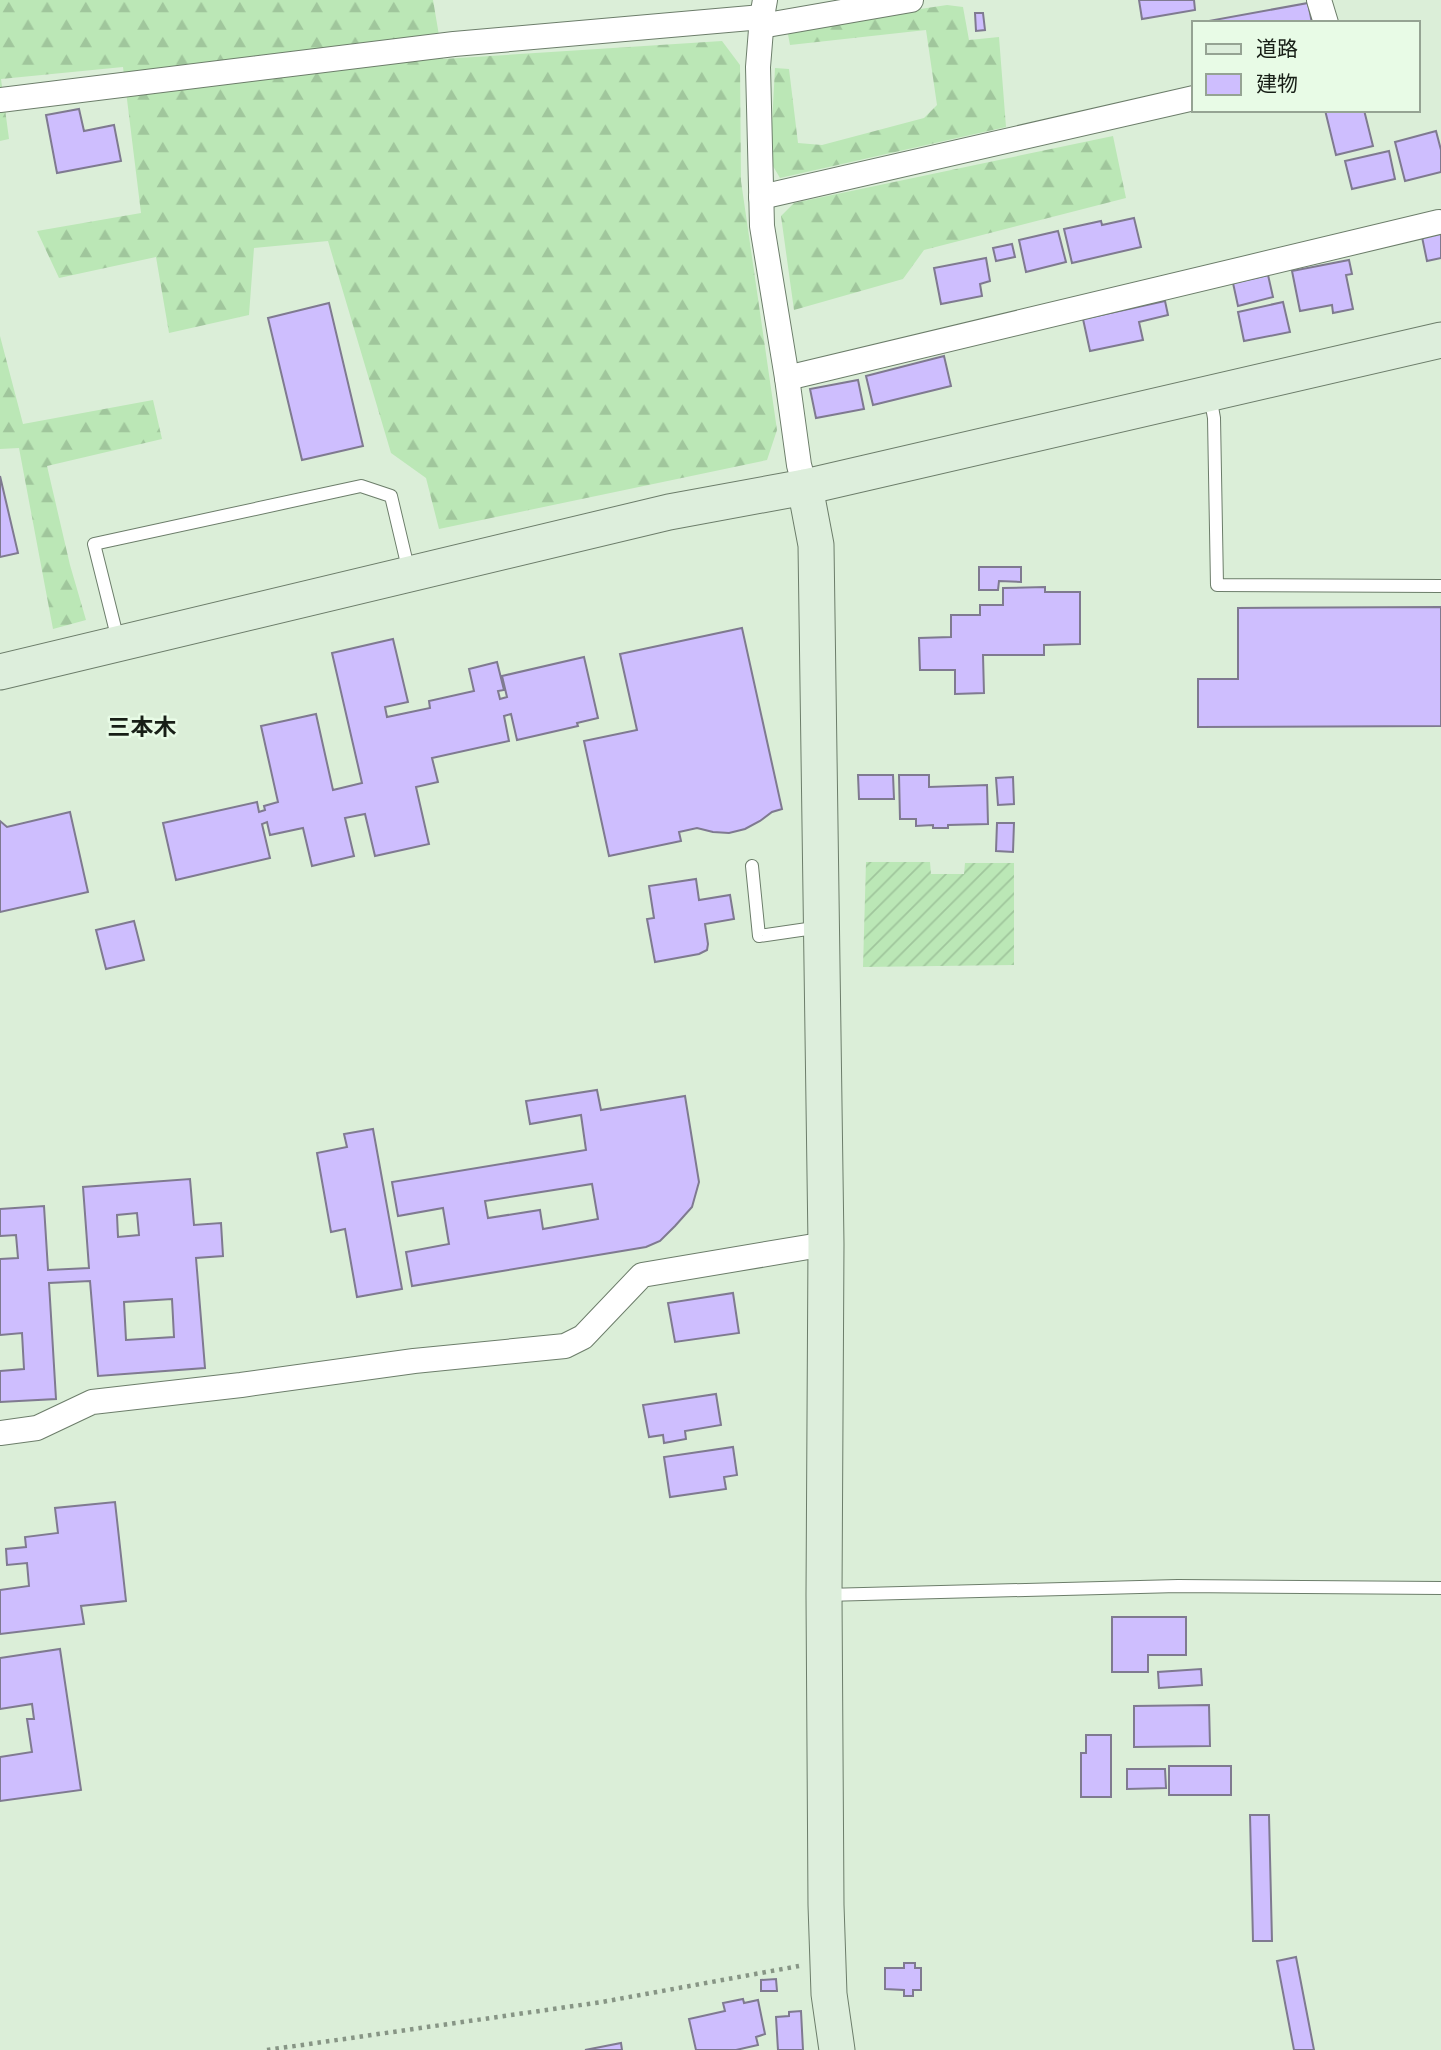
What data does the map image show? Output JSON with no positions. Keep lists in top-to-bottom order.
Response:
{
  "districts": ["三本木"],
  "legend": ["道路", "建物"]
}
